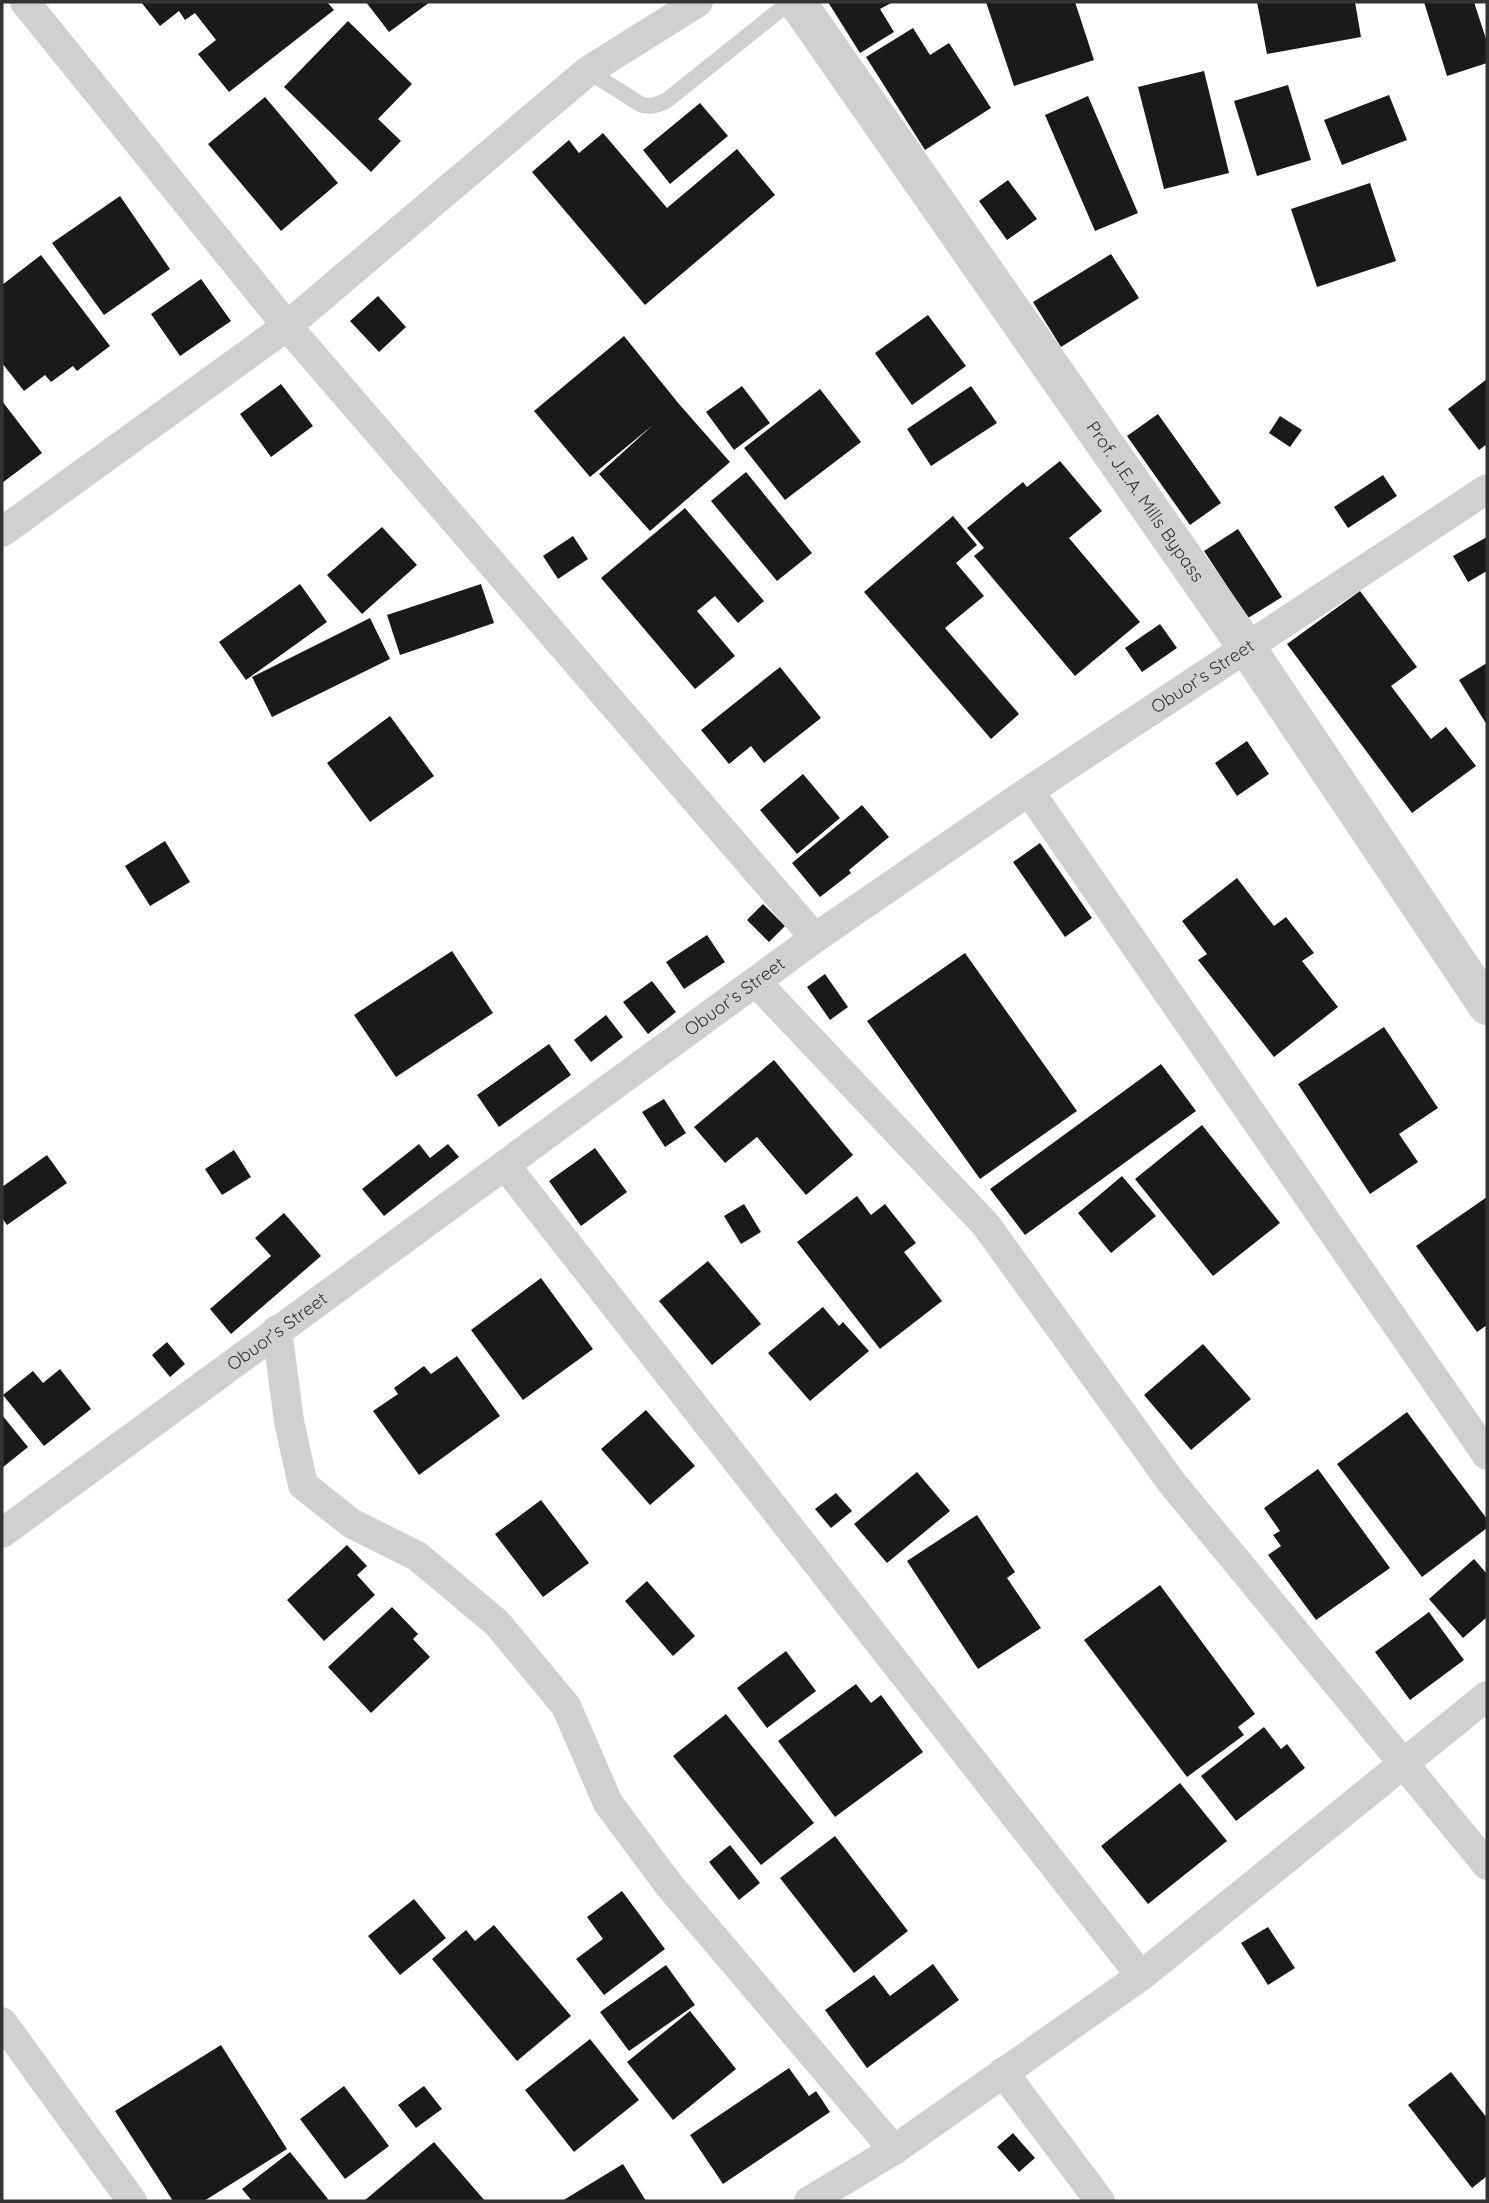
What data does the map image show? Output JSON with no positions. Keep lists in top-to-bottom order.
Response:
{
  "streets": {
    "street": ["Prof. J.E.A. Mills Bypass", "Obuor’s Street"]
  },
  "crossings": [
    ["Prof. J.E.A. Mills Bypass", "Obuor’s Street"]
  ]
}
